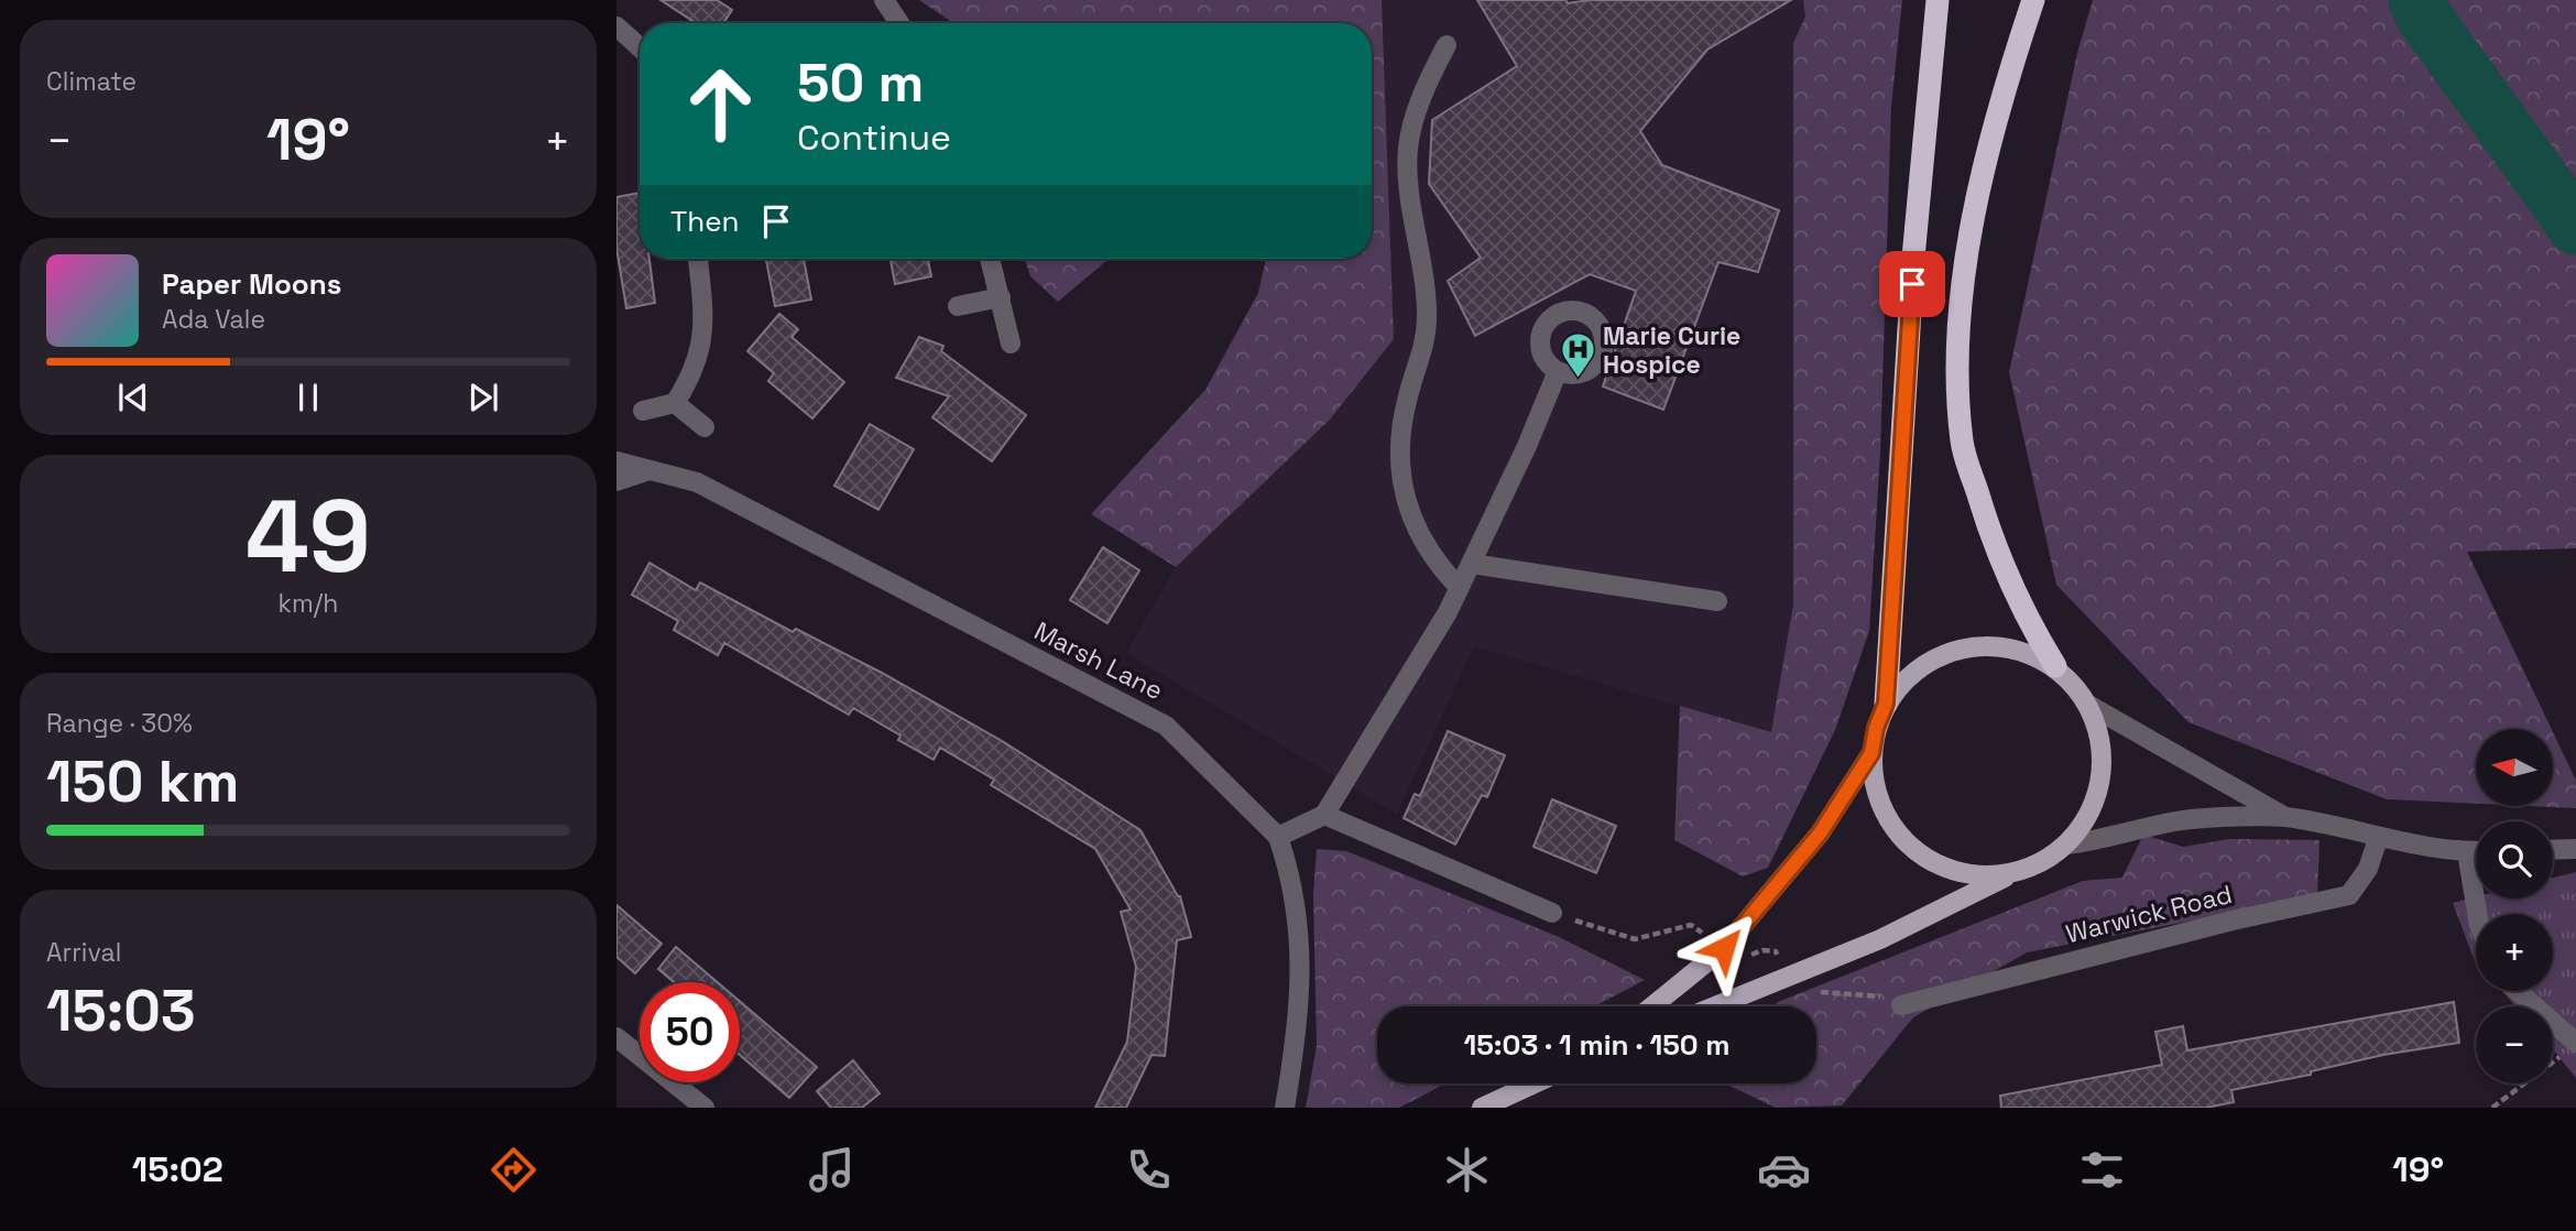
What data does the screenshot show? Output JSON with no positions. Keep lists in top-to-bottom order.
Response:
{
  "streets": {
    "street": ["Marsh Lane", "Warwick Road"]
  },
  "places": {
    "hospital": ["Marie Curie Hospice"]
  },
  "north": "left",
  "page": {
    "tile": [
      "Climate",
      ["49", "km/h"],
      ["Range · 30%", "150 km"],
      ["Arrival", "15:03"]
    ],
    "turn": ["50 m", "Continue"],
    "heat": ["−", "19°", "+"],
    "then": "Then",
    "song": ["Paper Moons", "Ada Vale"],
    "map_buttons": ["+", "−"],
    "limit": "50",
    "trip": "15:03 · 1 min · 150 m",
    "tabs": ["15:02", "19°"]
  }
}
